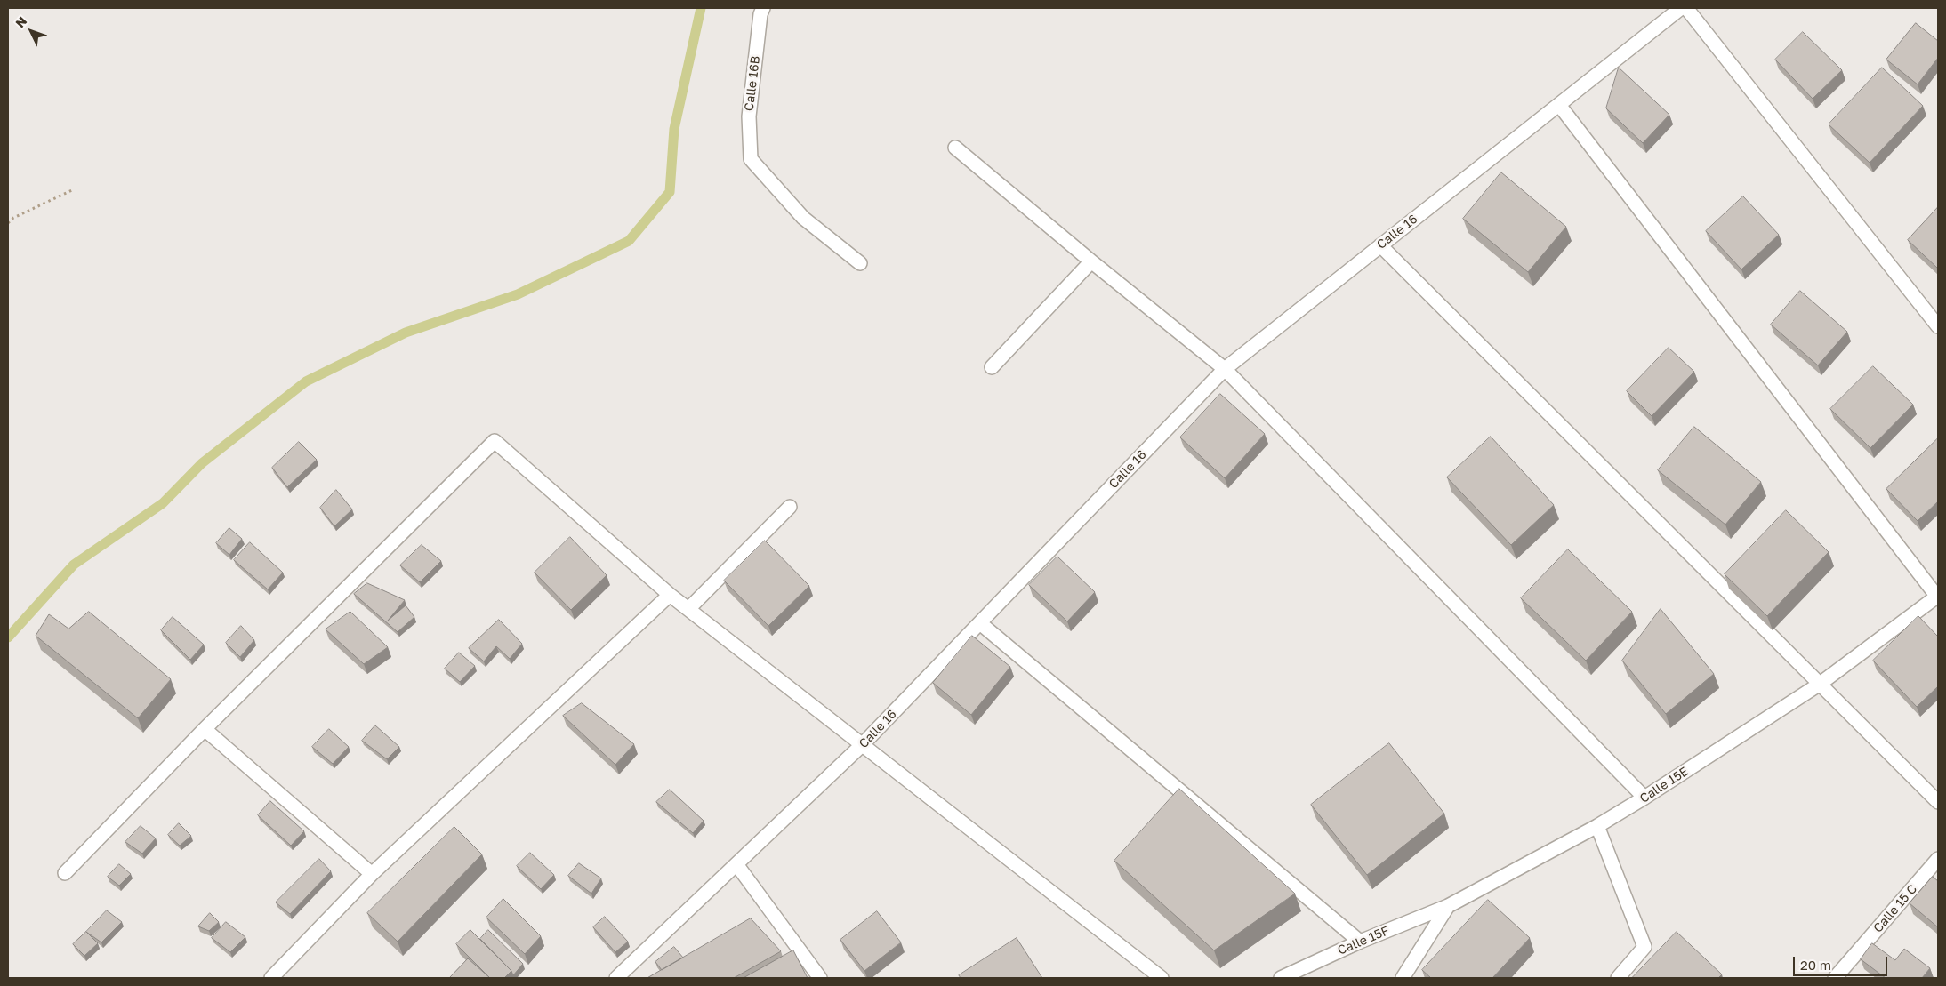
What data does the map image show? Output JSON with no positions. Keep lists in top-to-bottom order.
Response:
{
  "streets": {
    "street": [
      "Calle 16B",
      "Calle 16",
      "Calle 15E",
      "Calle 15 C",
      "Calle 15F"
    ]
  },
  "crossings": [
    ["Calle 15E", "Calle 15F"]
  ],
  "scale_bar": "20 m",
  "north": "top left"
}
